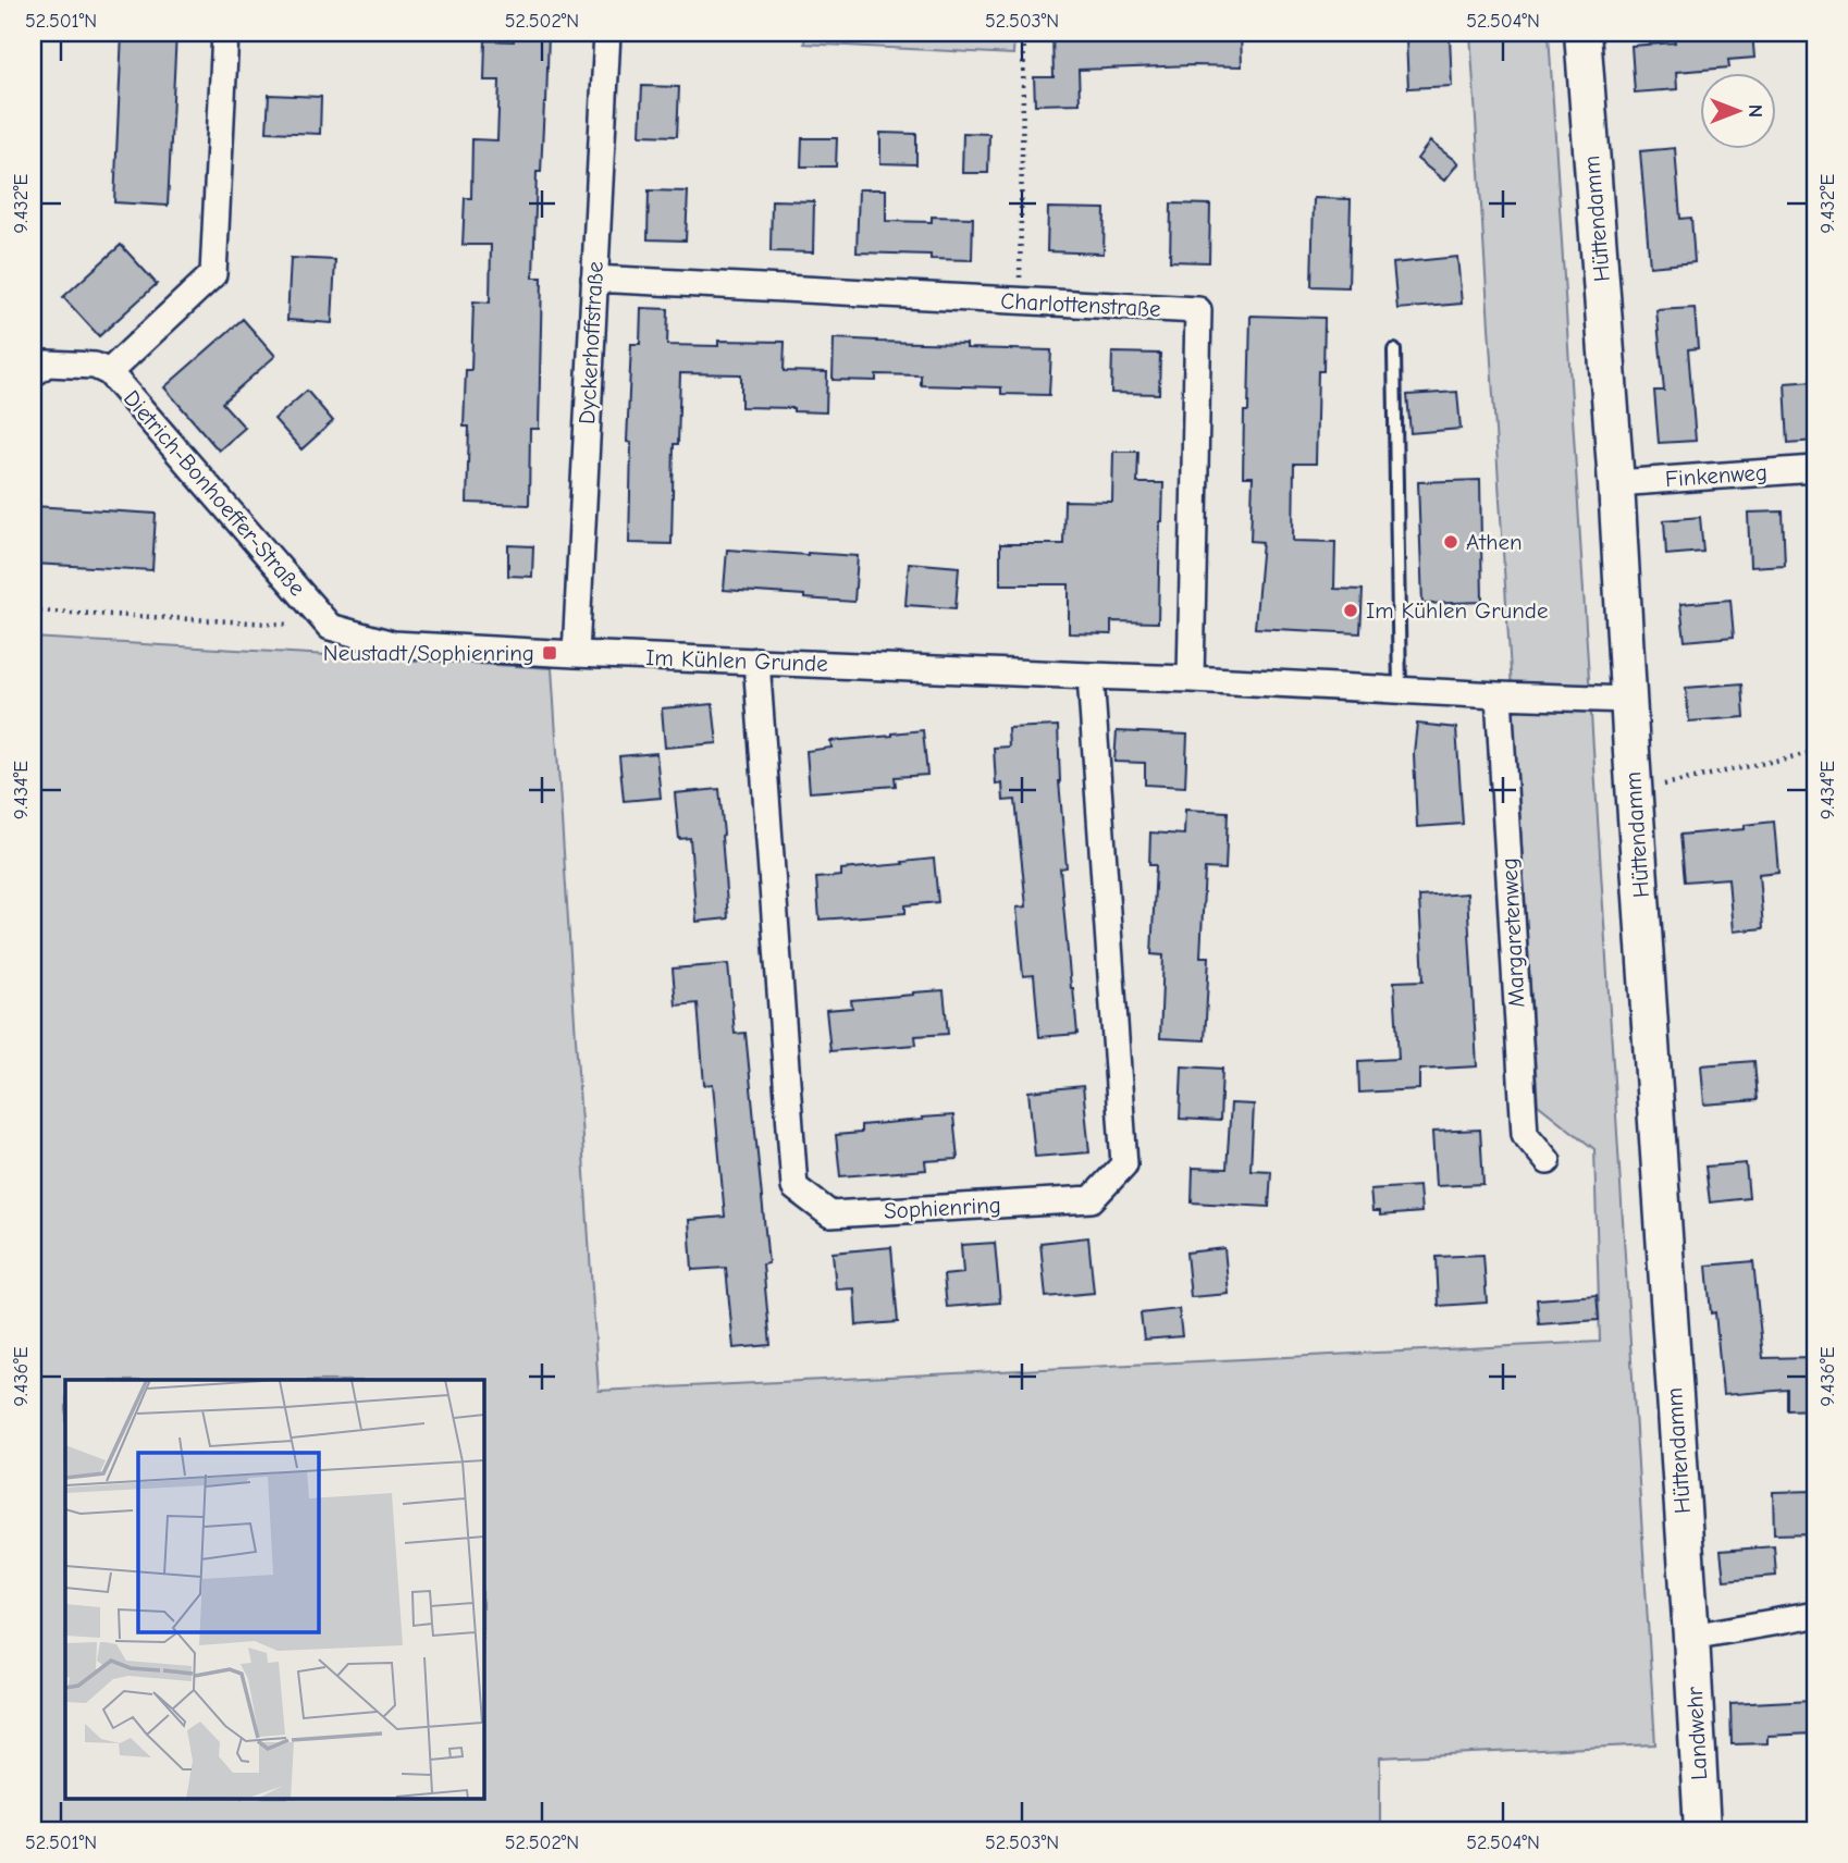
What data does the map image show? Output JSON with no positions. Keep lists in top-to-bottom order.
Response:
{
  "streets": {
    "street": [
      "Hüttendamm",
      "Charlottenstraße",
      "Dyckerhoffstraße",
      "Finkenweg",
      "Dietrich-Bonhoeffer-Straße",
      "Im Kühlen Grunde",
      "Margaretenweg",
      "Sophienring",
      "Landwehr"
    ]
  },
  "crossings": [
    ["Hüttendamm", "Finkenweg"],
    ["Hüttendamm", "Im Kühlen Grunde"],
    ["Hüttendamm", "Landwehr"],
    ["Charlottenstraße", "Dyckerhoffstraße"],
    ["Charlottenstraße", "Im Kühlen Grunde"],
    ["Dyckerhoffstraße", "Im Kühlen Grunde"],
    ["Dietrich-Bonhoeffer-Straße", "Im Kühlen Grunde"],
    ["Im Kühlen Grunde", "Margaretenweg"],
    ["Im Kühlen Grunde", "Sophienring"]
  ],
  "places": {
    "other": ["Athen", "Im Kühlen Grunde"],
    "transit": ["Neustadt/Sophienring"]
  },
  "north": "right",
  "coordinates": [
    "52.501°N",
    "52.502°N",
    "52.503°N",
    "52.504°N",
    "9.432°E",
    "9.434°E",
    "9.436°E"
  ]
}
